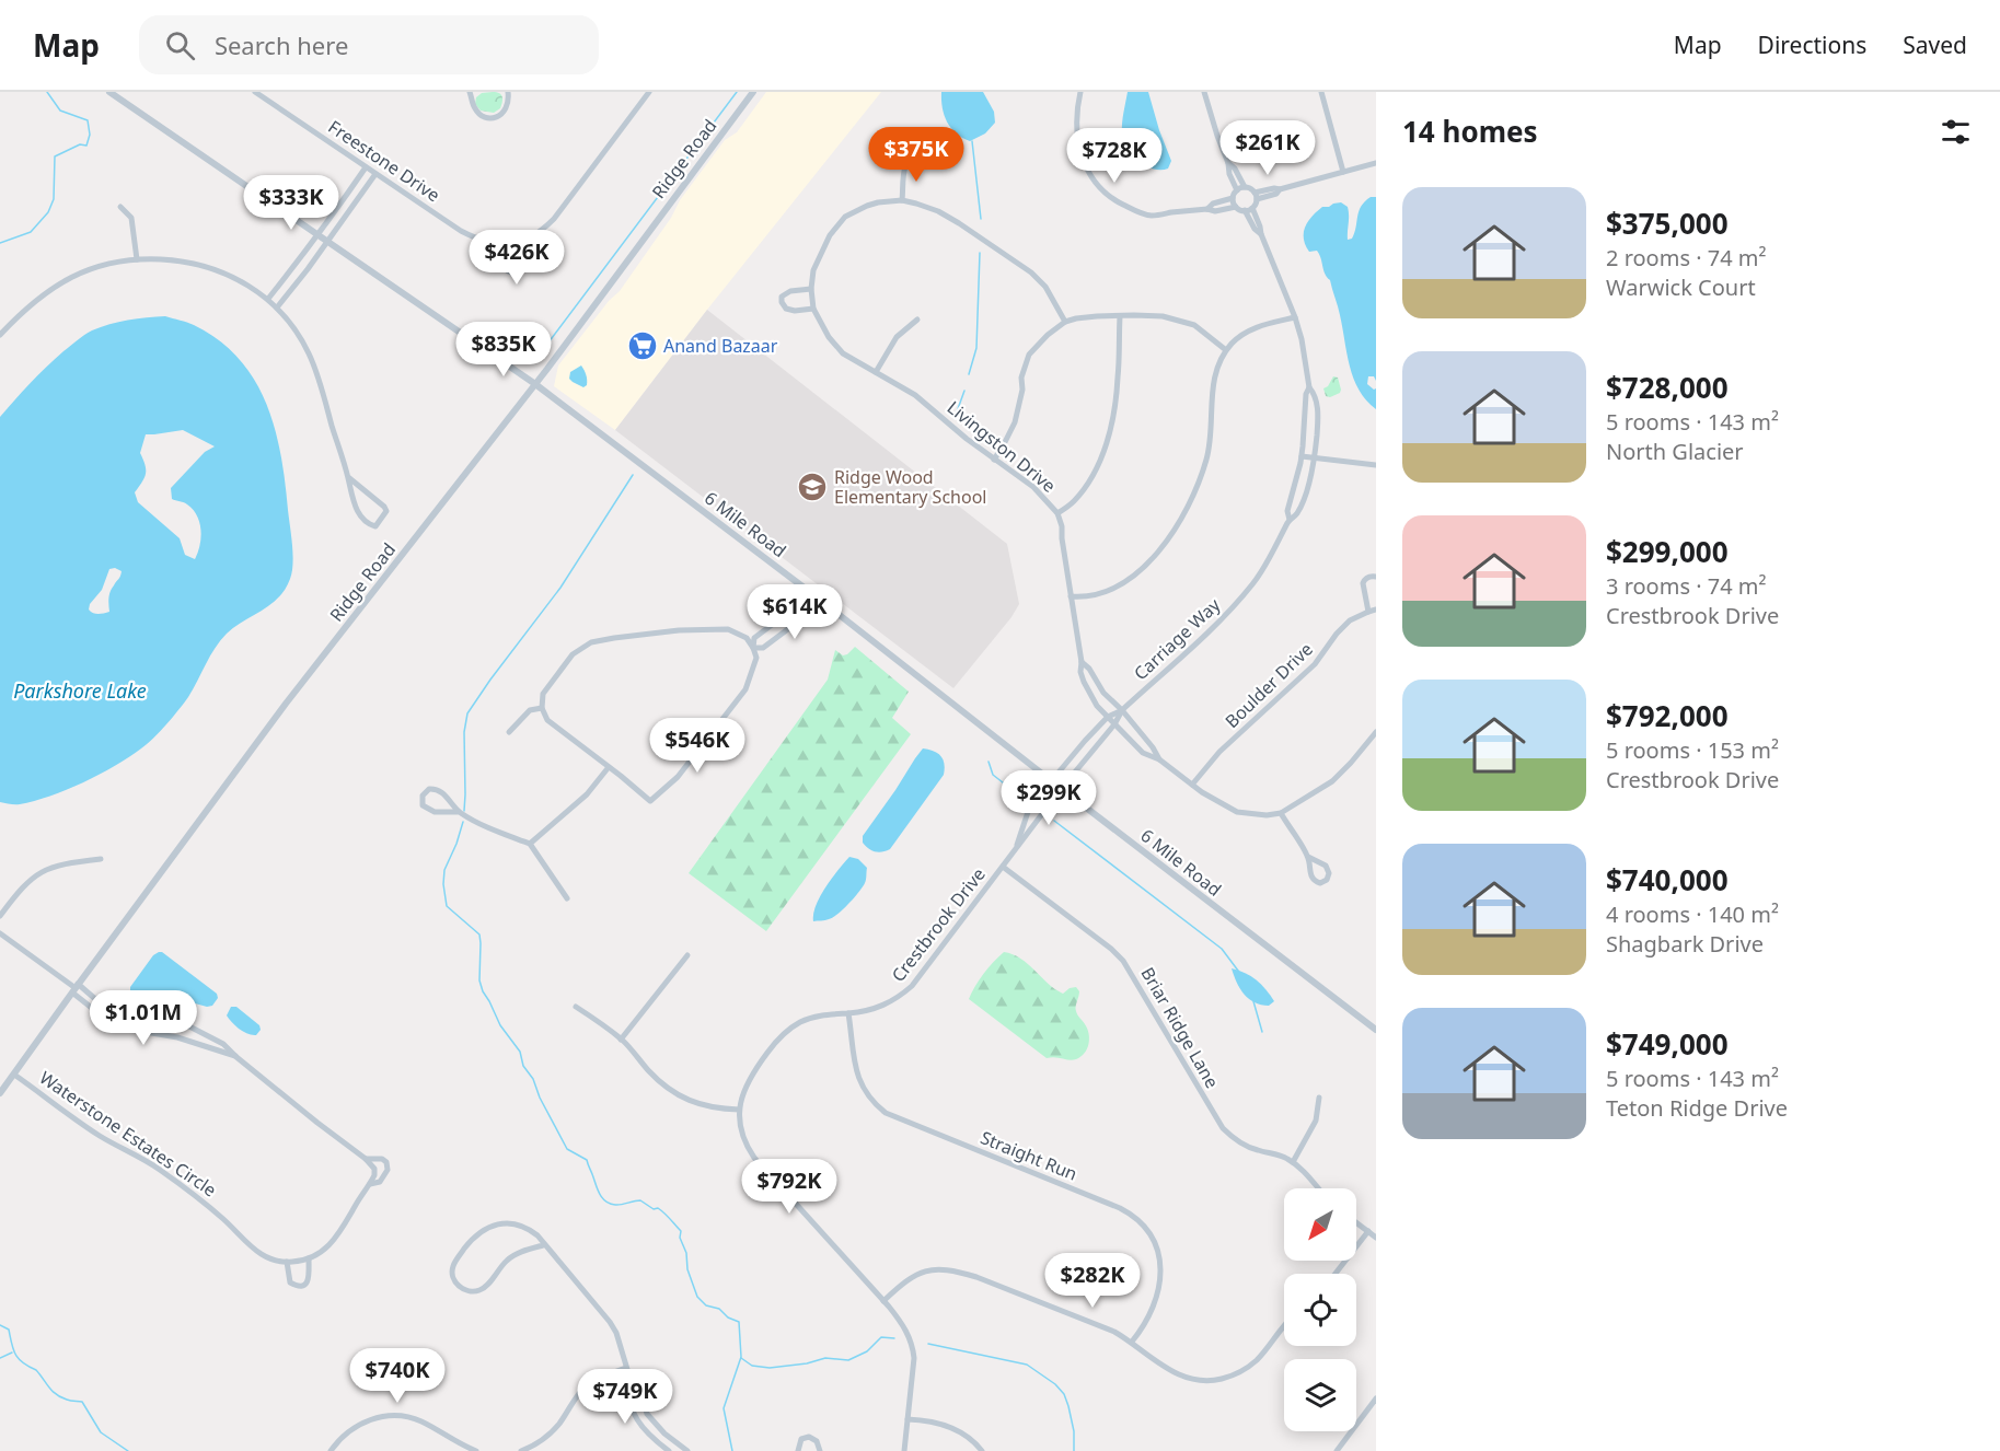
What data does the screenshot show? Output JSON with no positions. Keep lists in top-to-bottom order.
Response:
{
  "streets": {
    "street": [
      "Ridge Road",
      "Freestone Drive",
      "Livingston Drive",
      "6 Mile Road",
      "Carriage Way",
      "Boulder Drive",
      "Crestbrook Drive",
      "Briar Ridge Lane",
      "Waterstone Estates Circle",
      "Straight Run"
    ]
  },
  "crossings": [
    ["Ridge Road", "6 Mile Road"],
    ["Ridge Road", "Waterstone Estates Circle"],
    ["Livingston Drive", "Carriage Way"],
    ["6 Mile Road", "Carriage Way"],
    ["6 Mile Road", "Crestbrook Drive"],
    ["Carriage Way", "Crestbrook Drive"],
    ["Crestbrook Drive", "Briar Ridge Lane"],
    ["Crestbrook Drive", "Straight Run"]
  ],
  "water": ["Parkshore Lake"],
  "places": {
    "supermarket": ["Anand Bazaar"],
    "school or university": ["Ridge Wood Elementary School"]
  },
  "north": "bottom left",
  "page": {
    "header": "Map",
    "search": "Search here",
    "nav": ["Map", "Directions", "Saved"],
    "heading": "14 homes",
    "price": [
      "$261K",
      "$375K",
      "$728K",
      "$333K",
      "$426K",
      "$835K",
      "$614K",
      "$546K",
      "$299K",
      "$1.01M",
      "$792K",
      "$282K",
      "$740K",
      "$749K"
    ],
    "list": [
      {
        "name": "$375,000",
        "note": "2 rooms · 74 m² · Warwick Court"
      },
      {
        "name": "$728,000",
        "note": "5 rooms · 143 m² · North Glacier"
      },
      {
        "name": "$299,000",
        "note": "3 rooms · 74 m² · Crestbrook Drive"
      },
      {
        "name": "$792,000",
        "note": "5 rooms · 153 m² · Crestbrook Drive"
      },
      {
        "name": "$740,000",
        "note": "4 rooms · 140 m² · Shagbark Drive"
      },
      {
        "name": "$749,000",
        "note": "5 rooms · 143 m² · Teton Ridge Drive"
      }
    ]
  }
}
